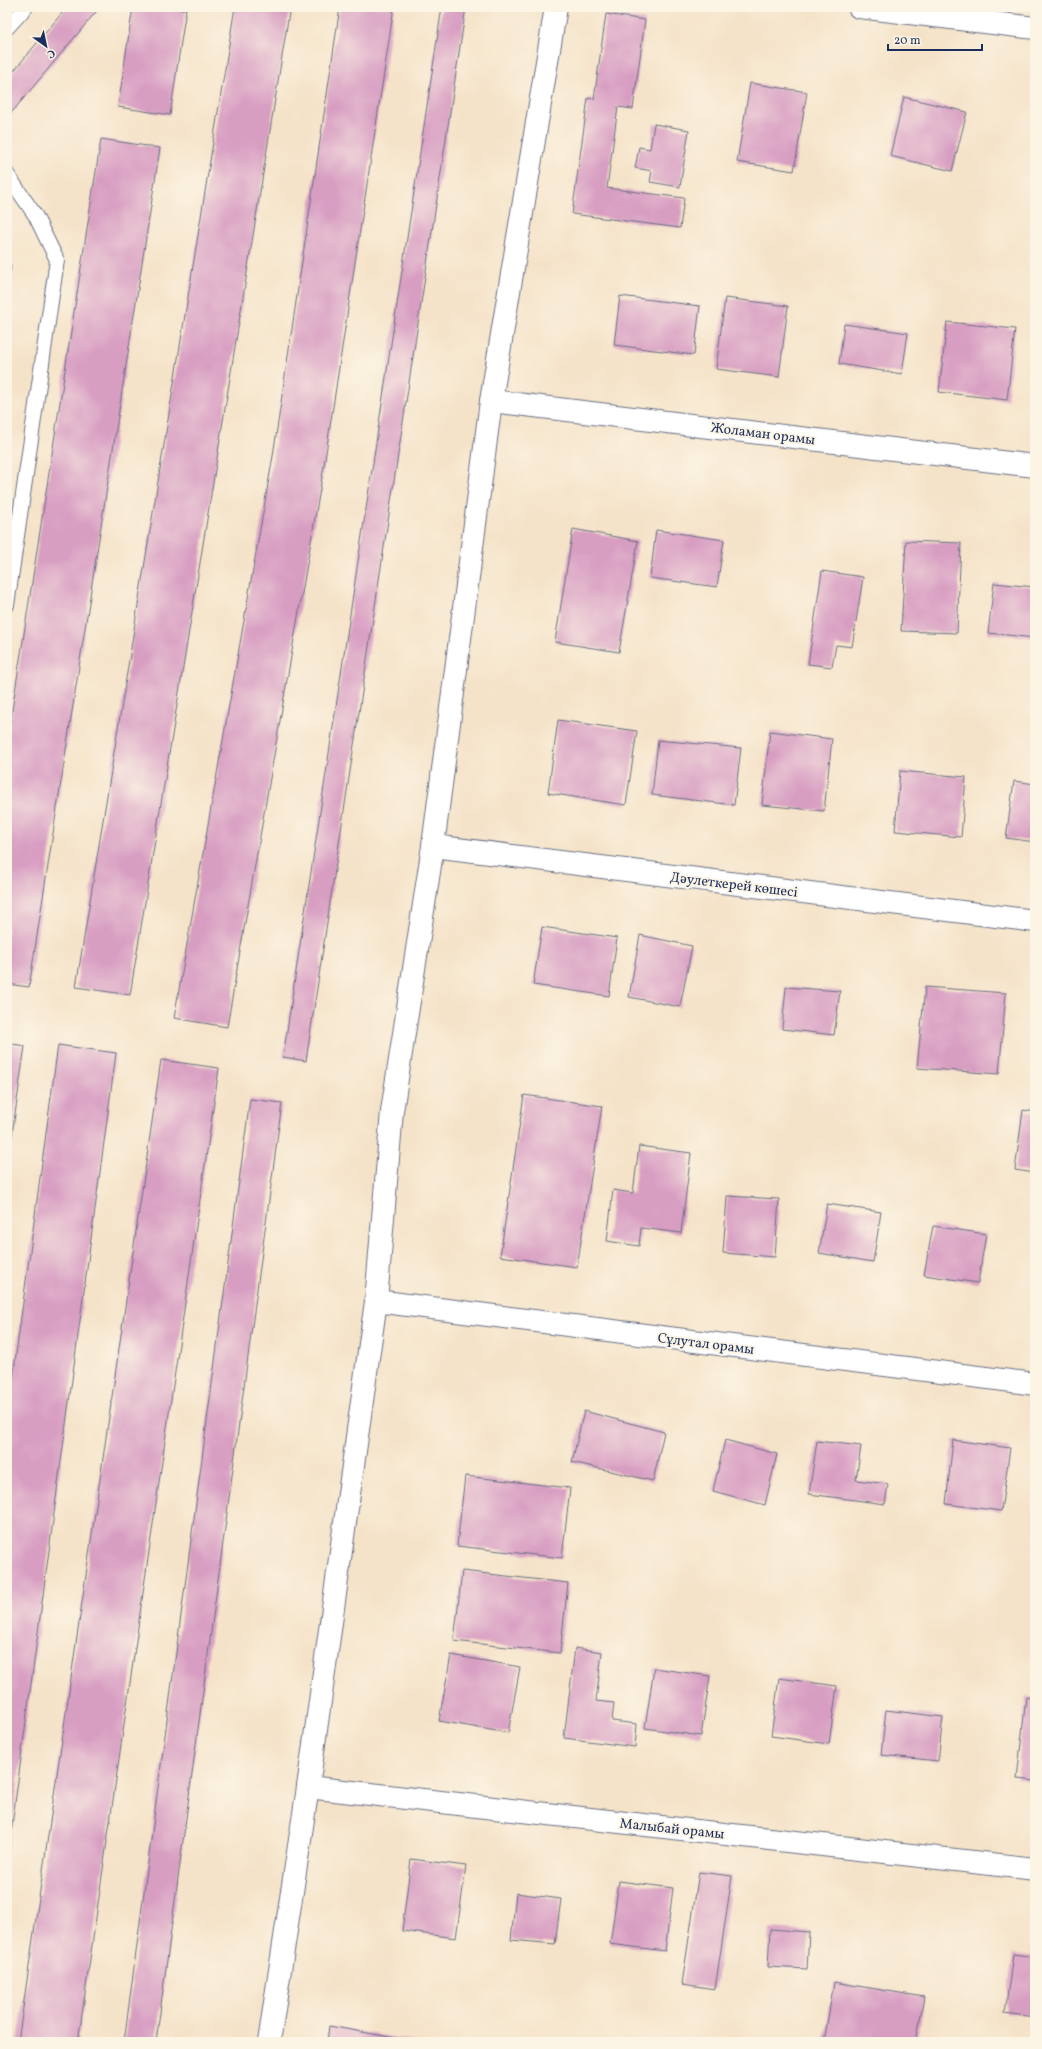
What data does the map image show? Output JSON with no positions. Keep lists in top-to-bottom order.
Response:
{
  "streets": {
    "street": [
      "Жоламан орамы",
      "Дәулеткерей көшесі",
      "Сұлутал орамы",
      "Малыбай орамы"
    ]
  },
  "scale_bar": "20 m",
  "north": "bottom right"
}
